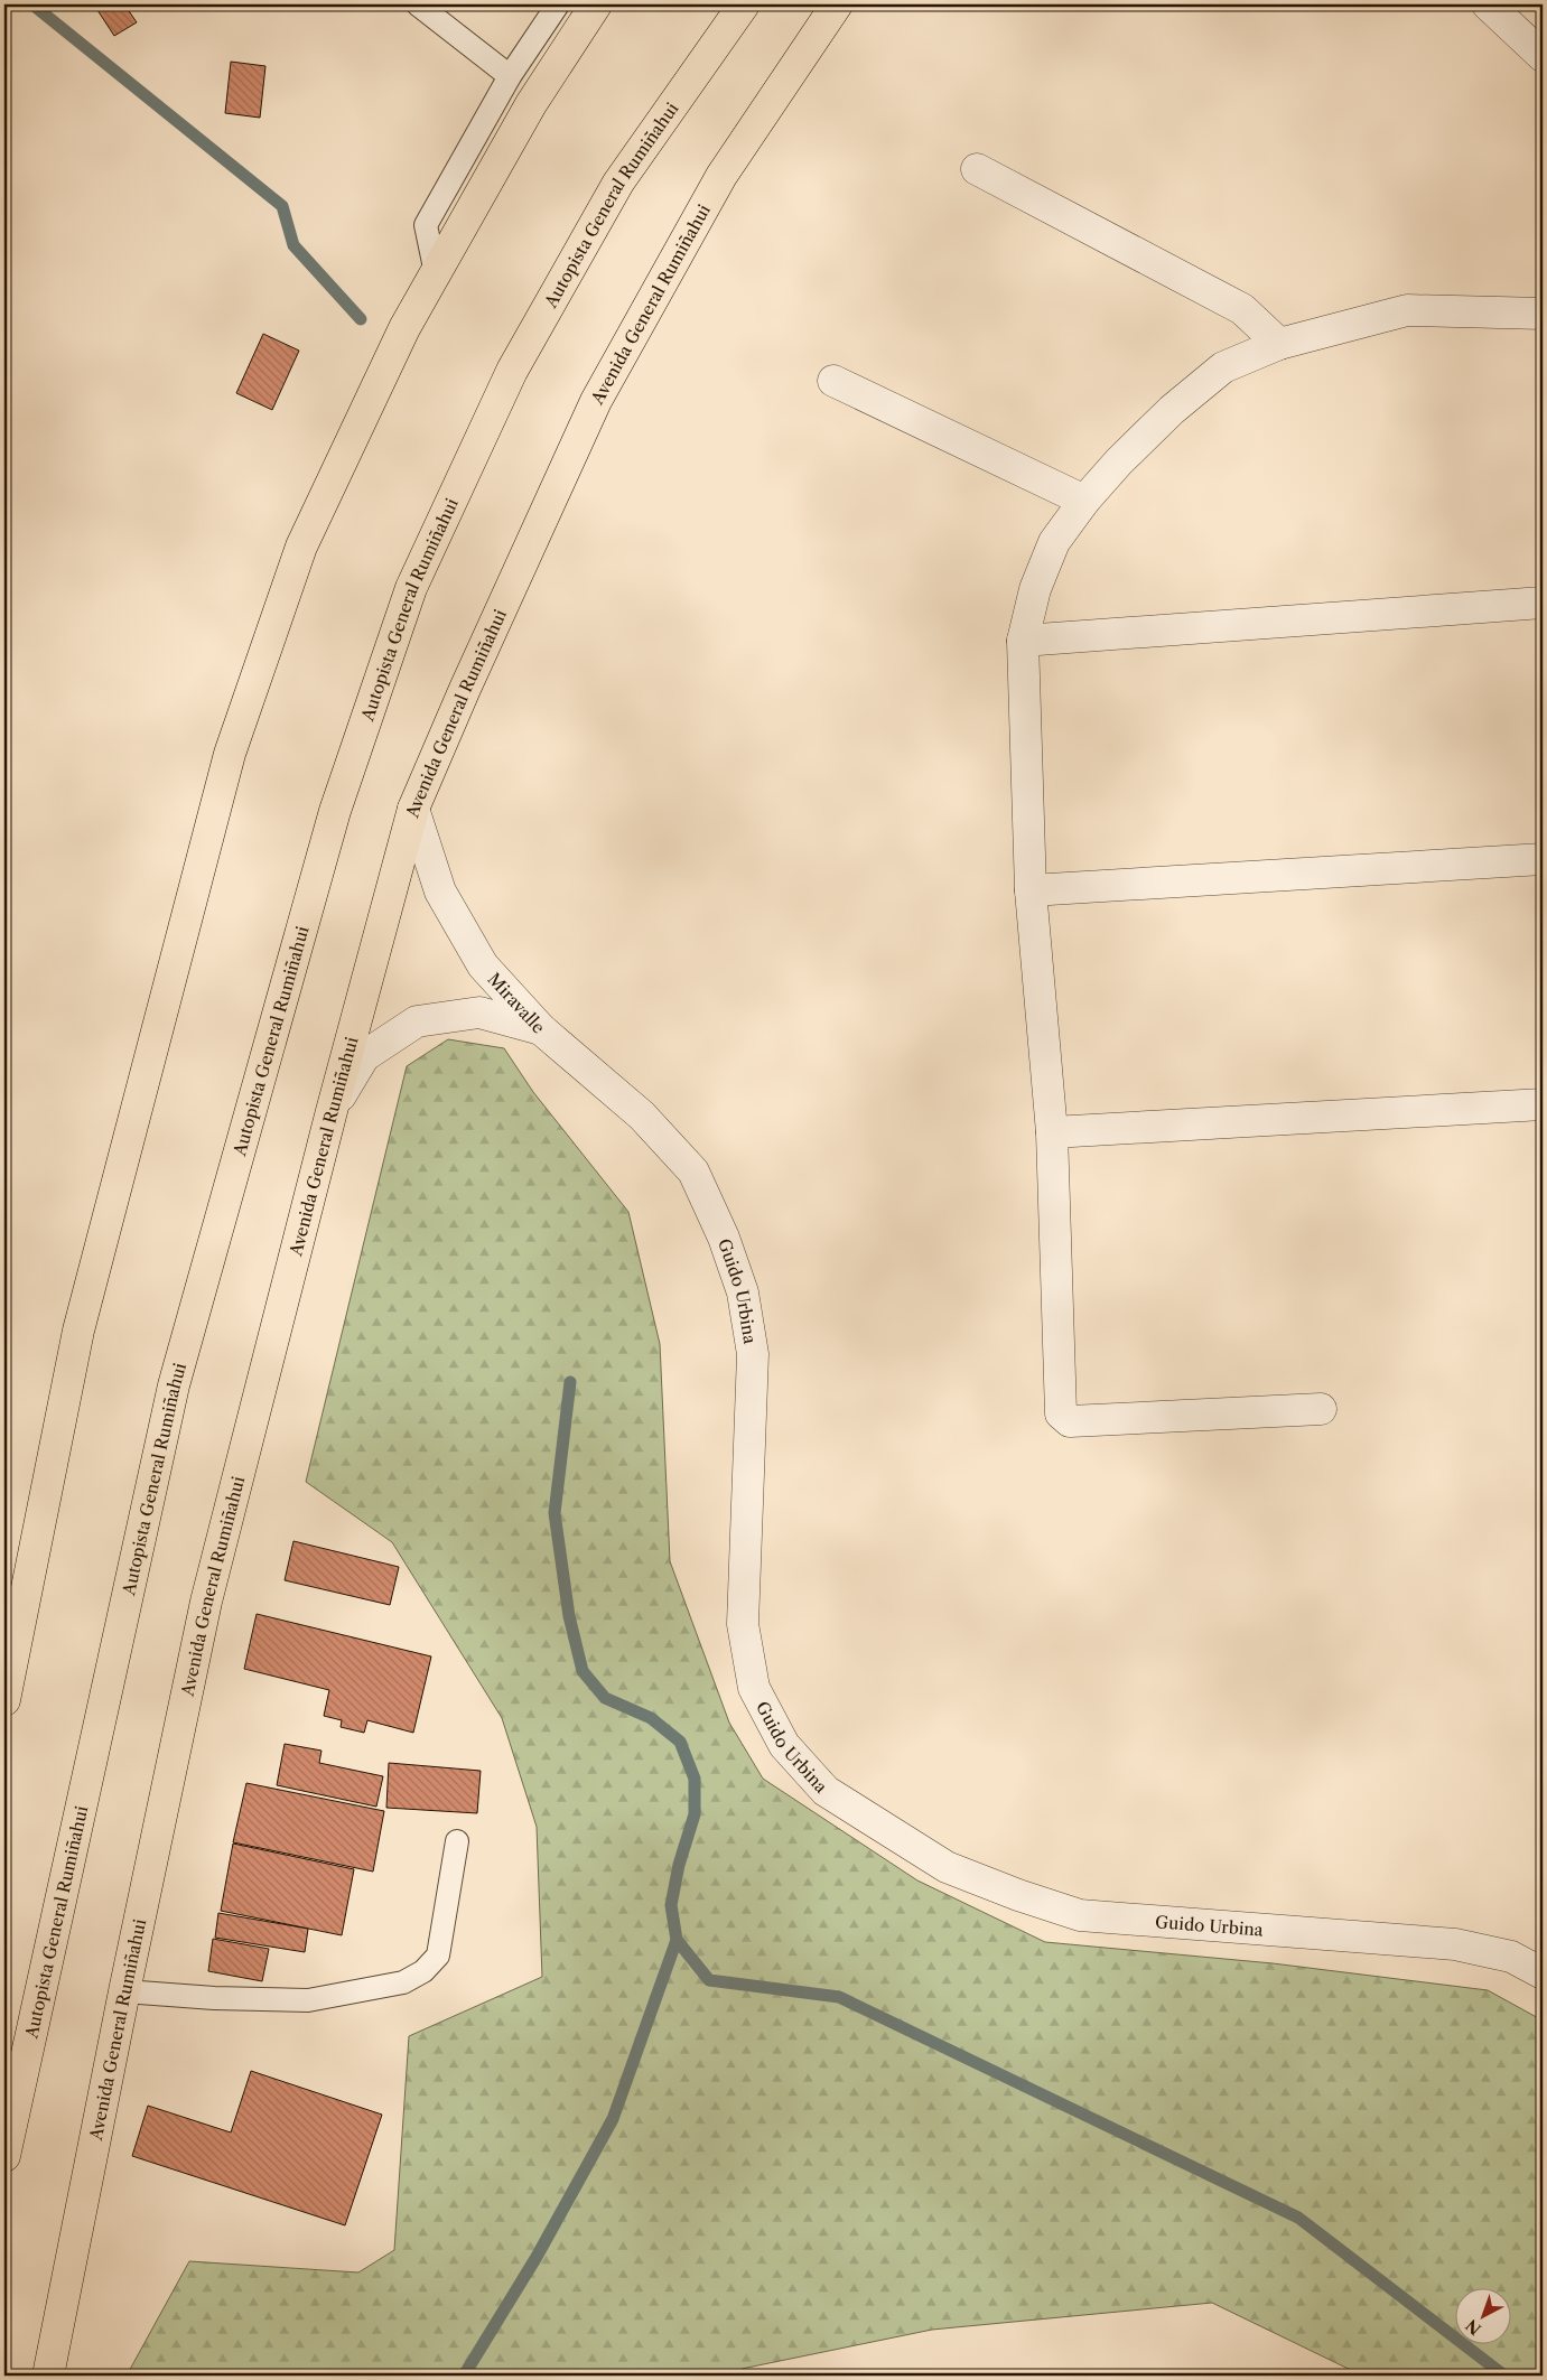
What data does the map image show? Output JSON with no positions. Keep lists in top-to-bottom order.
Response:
{
  "streets": {
    "main road": ["Autopista General Rumiñahui", "Avenida General Rumiñahui"],
    "street": ["Miravalle", "Guido Urbina"]
  },
  "crossings": [
    ["Avenida General Rumiñahui", "Miravalle"],
    ["Miravalle", "Guido Urbina"]
  ],
  "north": "bottom left"
}
